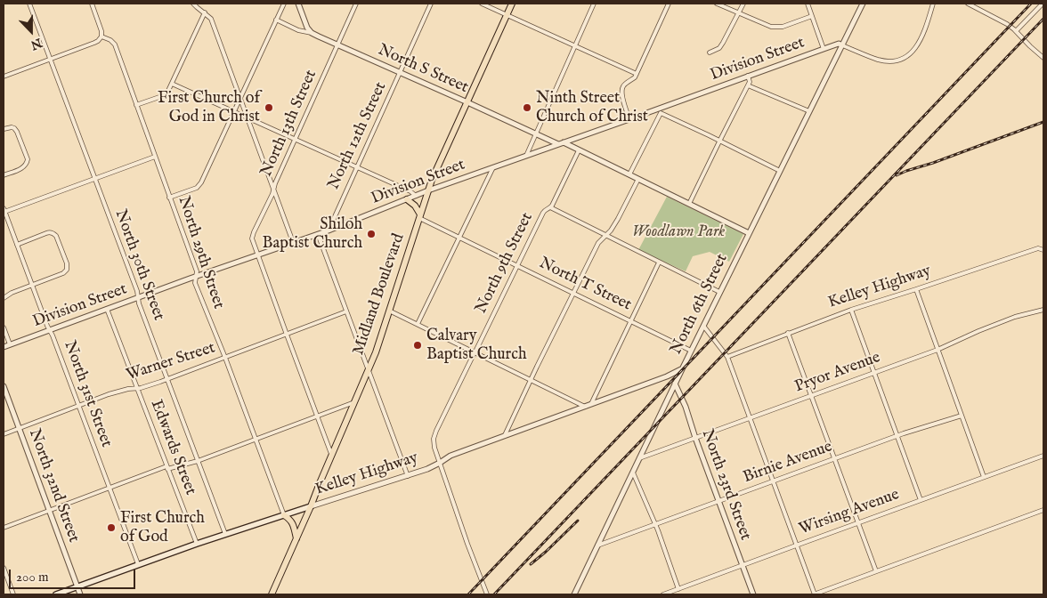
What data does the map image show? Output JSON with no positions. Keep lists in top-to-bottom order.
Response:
{
  "streets": {
    "main road": ["Kelley Highway", "Midland Boulevard"],
    "street": [
      "Division Street",
      "North S Street",
      "North 13th Street",
      "North 12th Street",
      "North 29th Street",
      "North 9th Street",
      "North 30th Street",
      "North T Street",
      "North 6th Street",
      "Warner Street",
      "Pryor Avenue",
      "North 31st Street",
      "Edwards Street",
      "Birnie Avenue",
      "North 23rd Street",
      "North 32nd Street",
      "Wirsing Avenue"
    ]
  },
  "crossings": [
    ["Division Street", "North S Street"],
    ["Division Street", "North 13th Street"],
    ["Division Street", "North 12th Street"],
    ["Division Street", "North 29th Street"],
    ["Division Street", "North 30th Street"],
    ["Division Street", "Midland Boulevard"],
    ["Division Street", "North 6th Street"],
    ["Division Street", "North 31st Street"],
    ["Division Street", "Edwards Street"],
    ["North S Street", "North 13th Street"],
    ["North S Street", "North 12th Street"],
    ["North S Street", "North 9th Street"],
    ["North S Street", "Midland Boulevard"],
    ["North S Street", "North 6th Street"],
    ["North 13th Street", "Midland Boulevard"],
    ["North 13th Street", "Warner Street"],
    ["North 29th Street", "Kelley Highway"],
    ["North 29th Street", "Warner Street"],
    ["North 9th Street", "North T Street"],
    ["North 9th Street", "Kelley Highway"],
    ["North 30th Street", "Kelley Highway"],
    ["North 30th Street", "Warner Street"],
    ["North T Street", "Midland Boulevard"],
    ["North T Street", "North 6th Street"],
    ["Kelley Highway", "Midland Boulevard"],
    ["Kelley Highway", "North 6th Street"],
    ["Kelley Highway", "North 31st Street"],
    ["Kelley Highway", "Edwards Street"],
    ["Kelley Highway", "North 32nd Street"],
    ["North 6th Street", "Pryor Avenue"],
    ["North 6th Street", "Birnie Avenue"],
    ["North 6th Street", "North 23rd Street"],
    ["Warner Street", "North 31st Street"],
    ["Warner Street", "Edwards Street"],
    ["Warner Street", "North 32nd Street"],
    ["Pryor Avenue", "North 23rd Street"],
    ["Birnie Avenue", "North 23rd Street"],
    ["North 23rd Street", "Wirsing Avenue"]
  ],
  "parks": ["Woodlawn Park"],
  "places": [
    "First Church of God in Christ",
    "Ninth Street Church of Christ",
    "Shiloh Baptist Church",
    "Calvary Baptist Church",
    "First Church of God"
  ],
  "scale_bar": "200 m",
  "north": "bottom"
}
